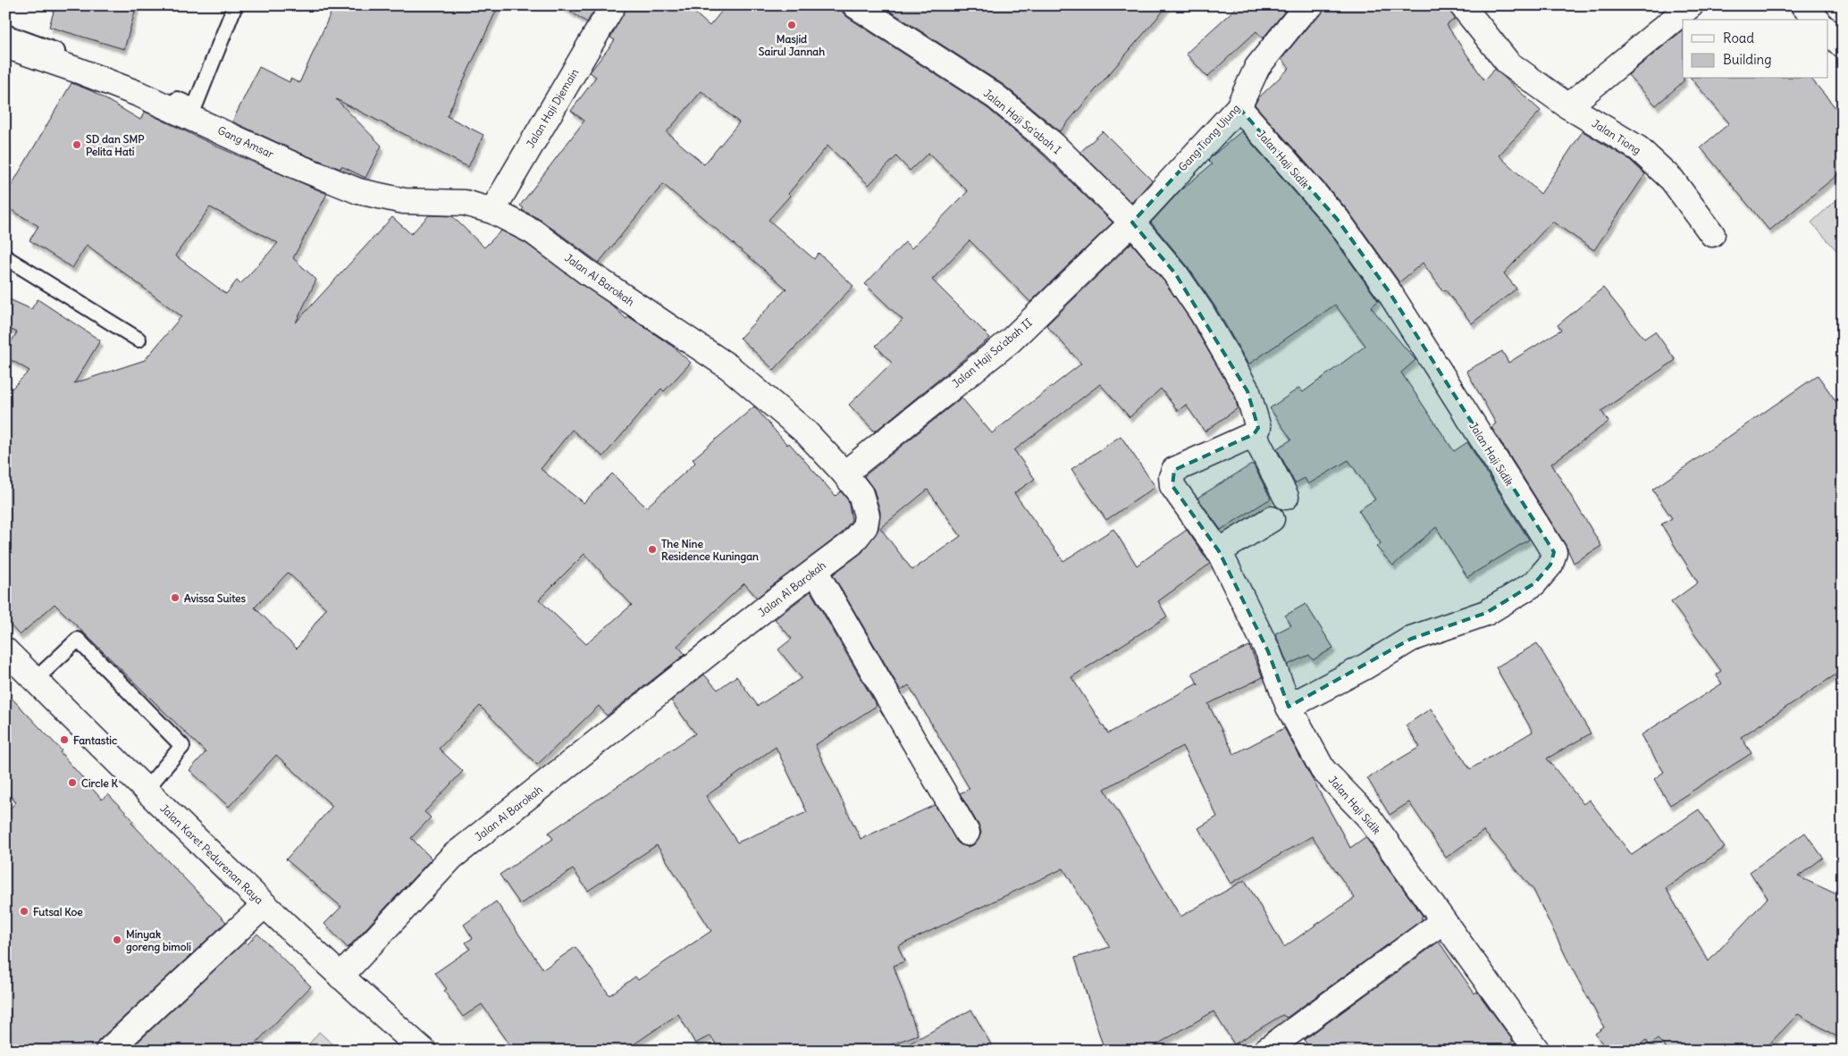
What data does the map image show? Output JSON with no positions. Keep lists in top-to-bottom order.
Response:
{
  "streets": {
    "street": [
      "Jalan Haji Djemain",
      "Jalan Haji Sa'abah I",
      "Jalan Tiong",
      "Gang Tiong Ujung",
      "Gang Amsar",
      "Jalan Haji Sidik",
      "Jalan Al Barokah",
      "Jalan Haji Sa'abah II",
      "Jalan Karet Pedurenan Raya"
    ]
  },
  "crossings": [
    ["Jalan Haji Djemain", "Gang Amsar"],
    ["Jalan Haji Djemain", "Jalan Al Barokah"],
    ["Jalan Haji Sa'abah I", "Gang Tiong Ujung"],
    ["Jalan Haji Sa'abah I", "Jalan Haji Sa'abah II"],
    ["Gang Tiong Ujung", "Jalan Haji Sidik"],
    ["Gang Tiong Ujung", "Jalan Haji Sa'abah II"],
    ["Gang Amsar", "Jalan Al Barokah"],
    ["Jalan Al Barokah", "Jalan Haji Sa'abah II"],
    ["Jalan Al Barokah", "Jalan Karet Pedurenan Raya"]
  ],
  "places": [
    "Masjid Sairul Jannah",
    "SD dan SMP Pelita Hati",
    "The Nine Residence Kuningan",
    "Avissa Suites",
    "Fantastic",
    "Circle K",
    "Futsal Koe",
    "Minyak goreng bimoli"
  ],
  "legend": ["Road", "Building"]
}
